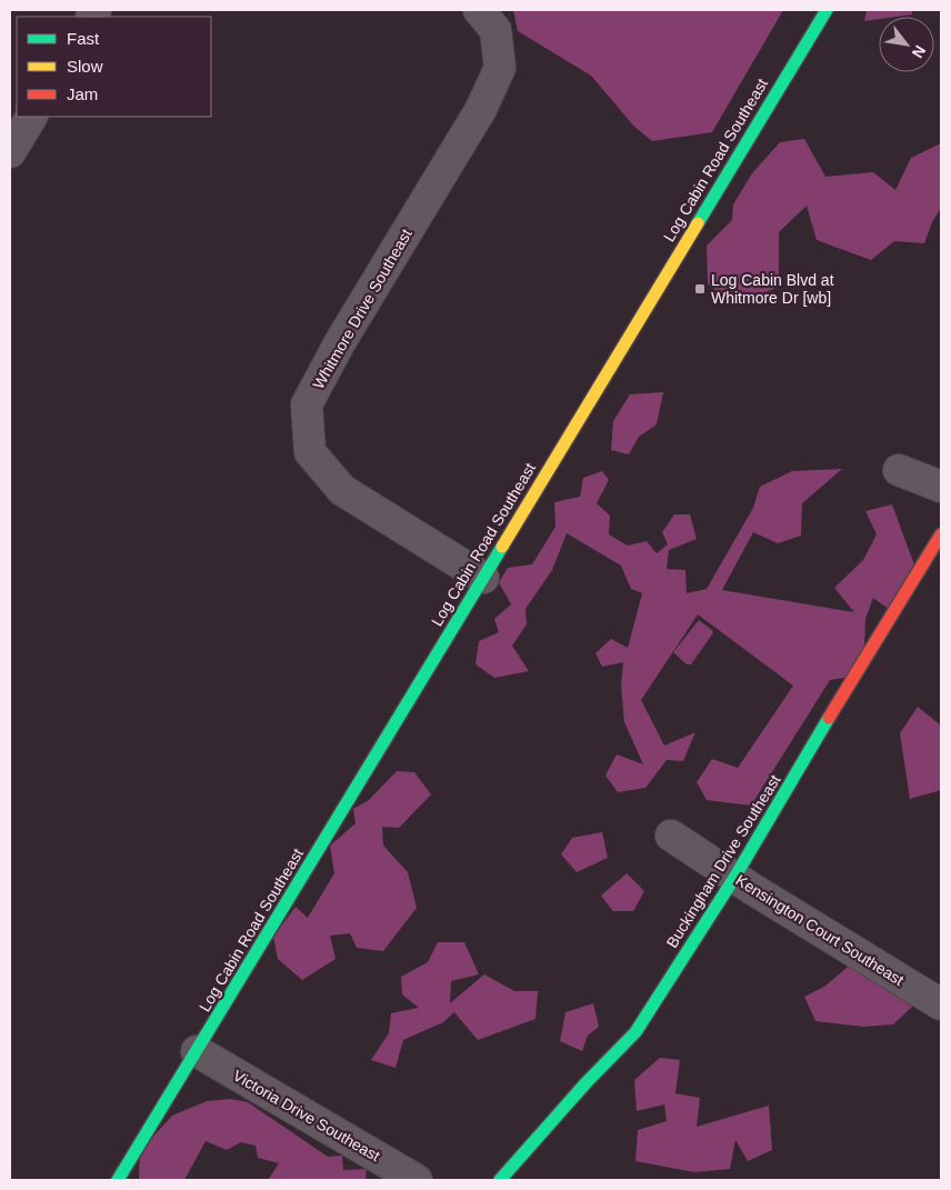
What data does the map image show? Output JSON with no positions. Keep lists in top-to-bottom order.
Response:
{
  "streets": {
    "street": [
      "Log Cabin Road Southeast",
      "Whitmore Drive Southeast",
      "Buckingham Drive Southeast",
      "Kensington Court Southeast",
      "Victoria Drive Southeast"
    ]
  },
  "crossings": [
    ["Log Cabin Road Southeast", "Whitmore Drive Southeast"],
    ["Log Cabin Road Southeast", "Victoria Drive Southeast"],
    ["Buckingham Drive Southeast", "Kensington Court Southeast"]
  ],
  "places": {
    "transit": ["Log Cabin Blvd at Whitmore Dr [wb]"]
  },
  "legend": ["Fast", "Slow", "Jam"],
  "north": "bottom right"
}
